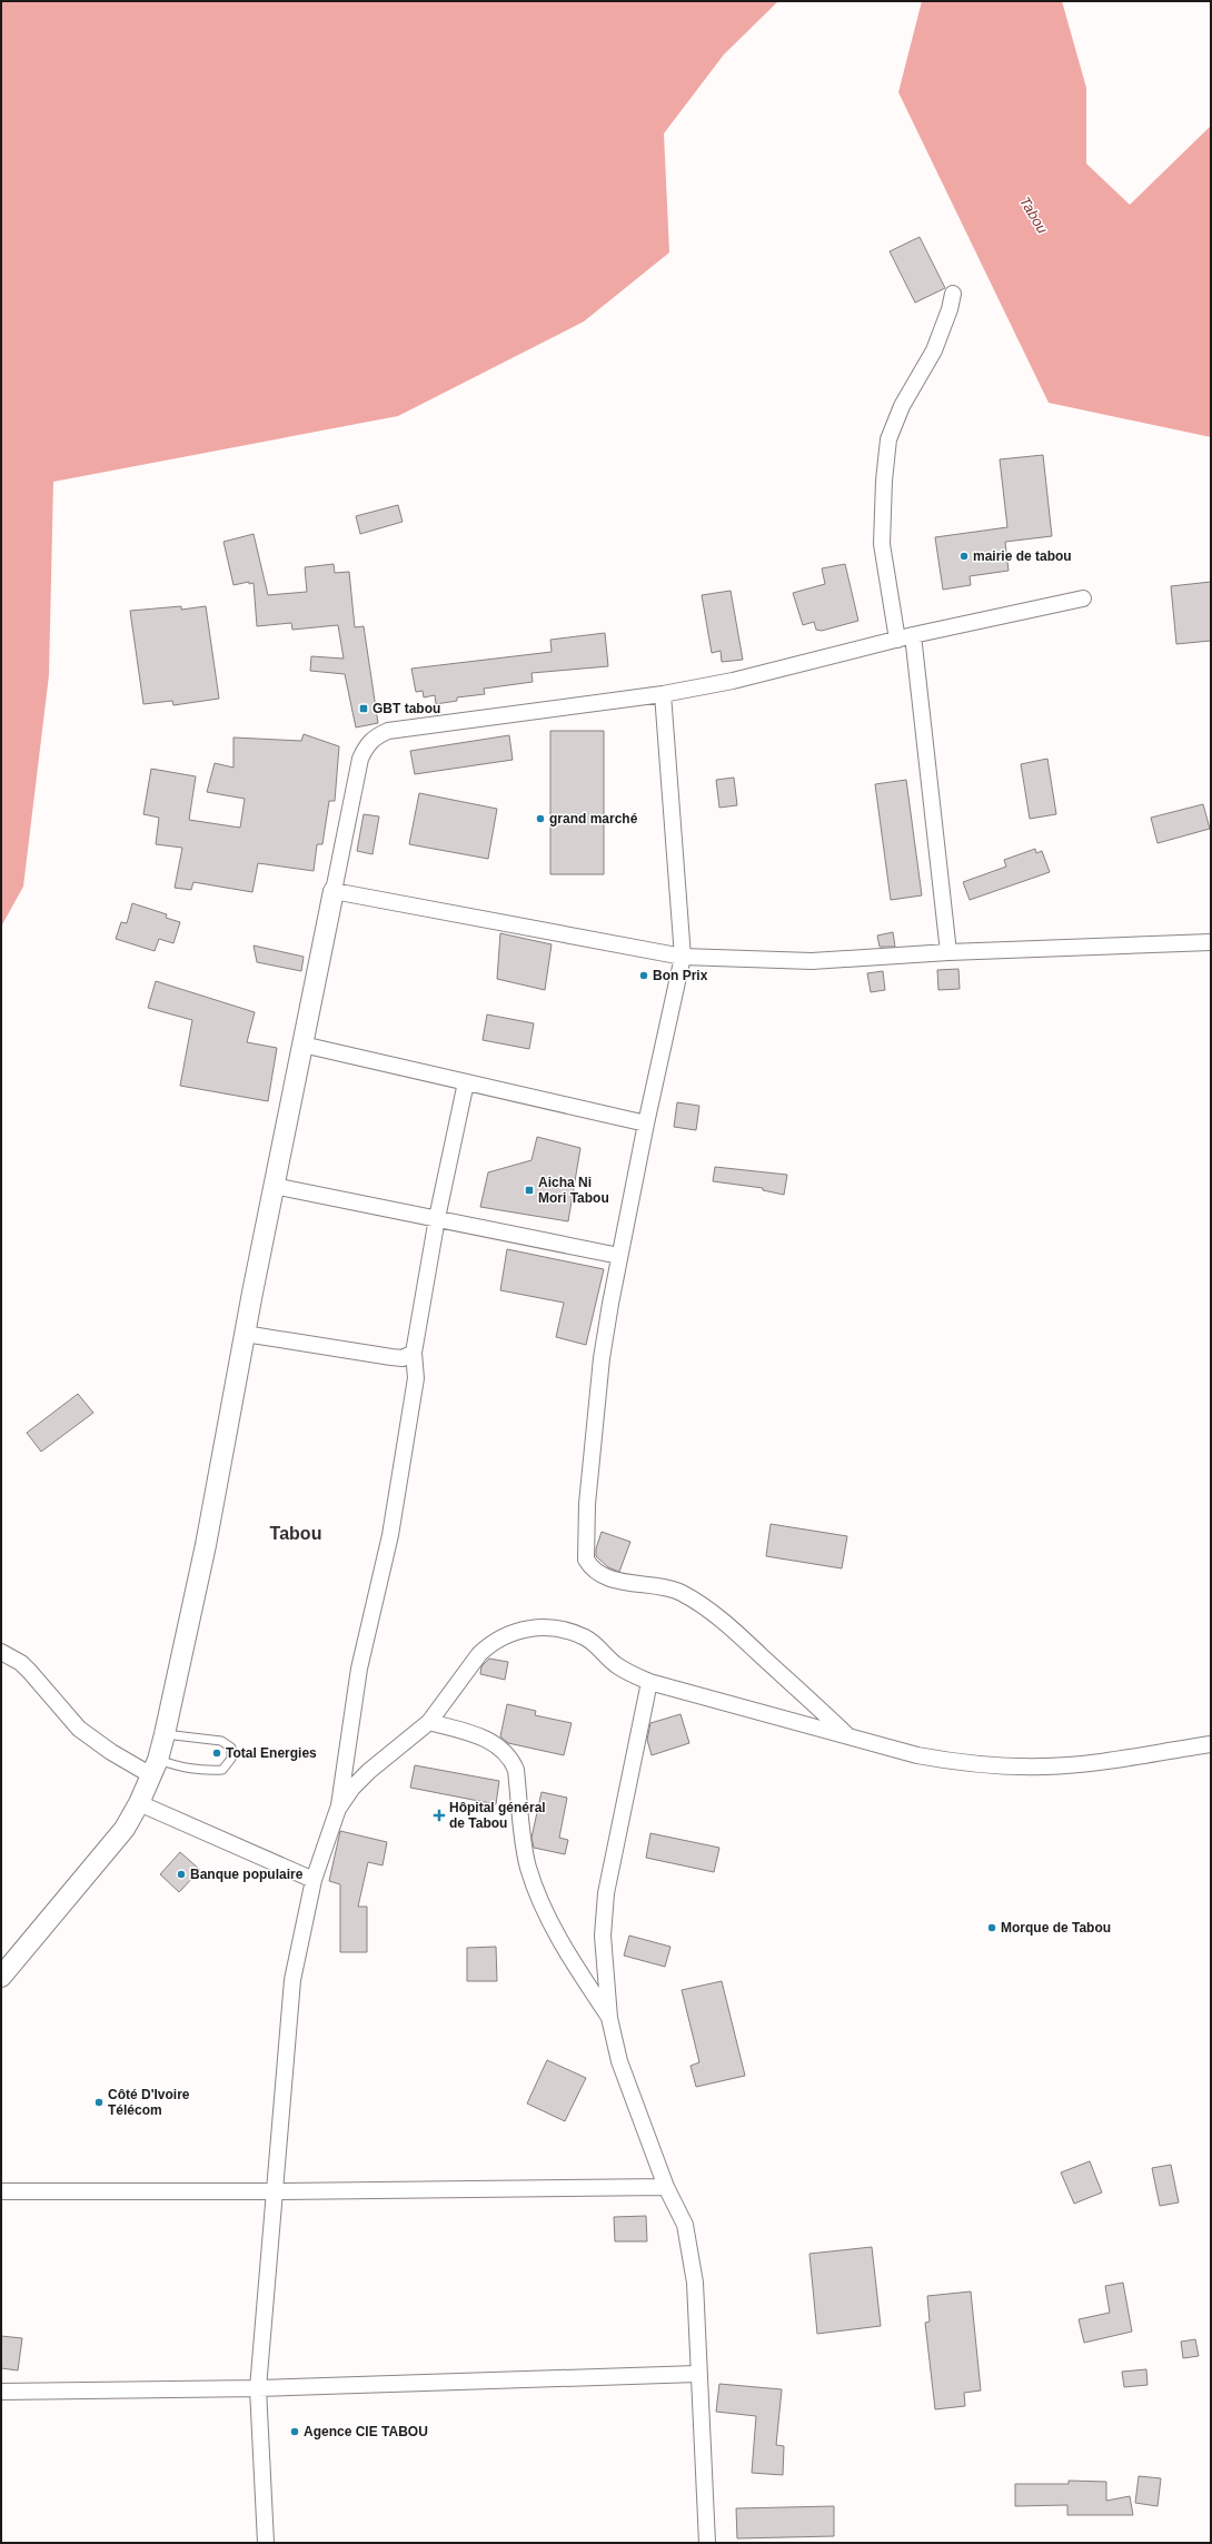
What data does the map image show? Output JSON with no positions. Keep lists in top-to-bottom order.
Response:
{
  "districts": ["Tabou"],
  "water": ["Tabou"],
  "places": {
    "other": [
      "mairie de tabou",
      "grand marché",
      "Bon Prix",
      "Total Energies",
      "Banque populaire",
      "Morque de Tabou",
      "Côté D'Ivoire Télécom",
      "Agence CIE TABOU"
    ],
    "transit": ["GBT tabou", "Aicha Ni Mori Tabou"],
    "health": ["Hôpital général de Tabou"]
  }
}
